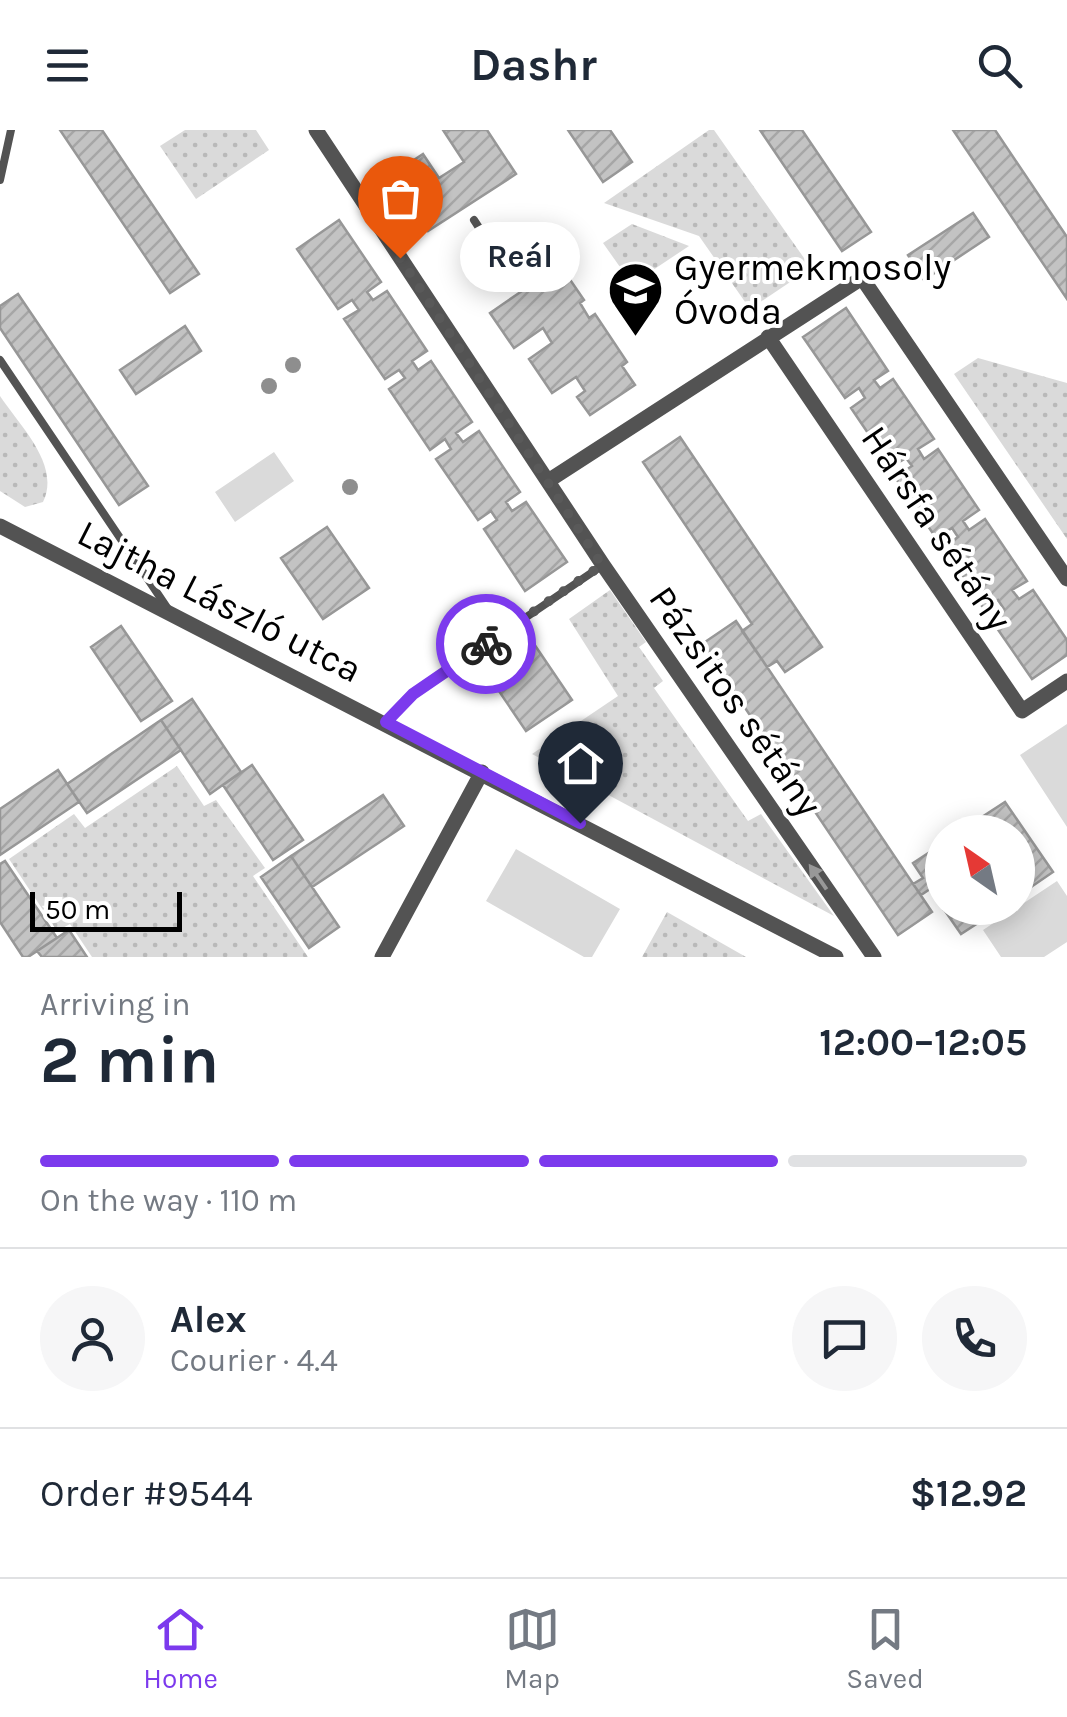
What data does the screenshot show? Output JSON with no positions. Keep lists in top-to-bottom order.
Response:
{
  "streets": {
    "street": ["Hársfa sétány", "Lajtha László utca", "Pázsitos sétány"]
  },
  "crossings": [
    ["Hársfa sétány", "Pázsitos sétány"]
  ],
  "one_way": ["Pázsitos sétány"],
  "places": {
    "other": ["Reál"],
    "school or university": ["Gyermekmosoly Óvoda"]
  },
  "scale_bar": "50 m",
  "north": "top left",
  "page": {
    "header": "Dashr",
    "bubble": "Reál",
    "scale": "50 m",
    "heading": ["2 min", "Arriving in", "12:00–12:05"],
    "panel": [
      "Alex",
      "Courier · 4.4",
      "Order #9544",
      "$12.92"
    ],
    "bar": "On the way · 110 m",
    "tabs": ["Home", "Map", "Saved"]
  }
}
